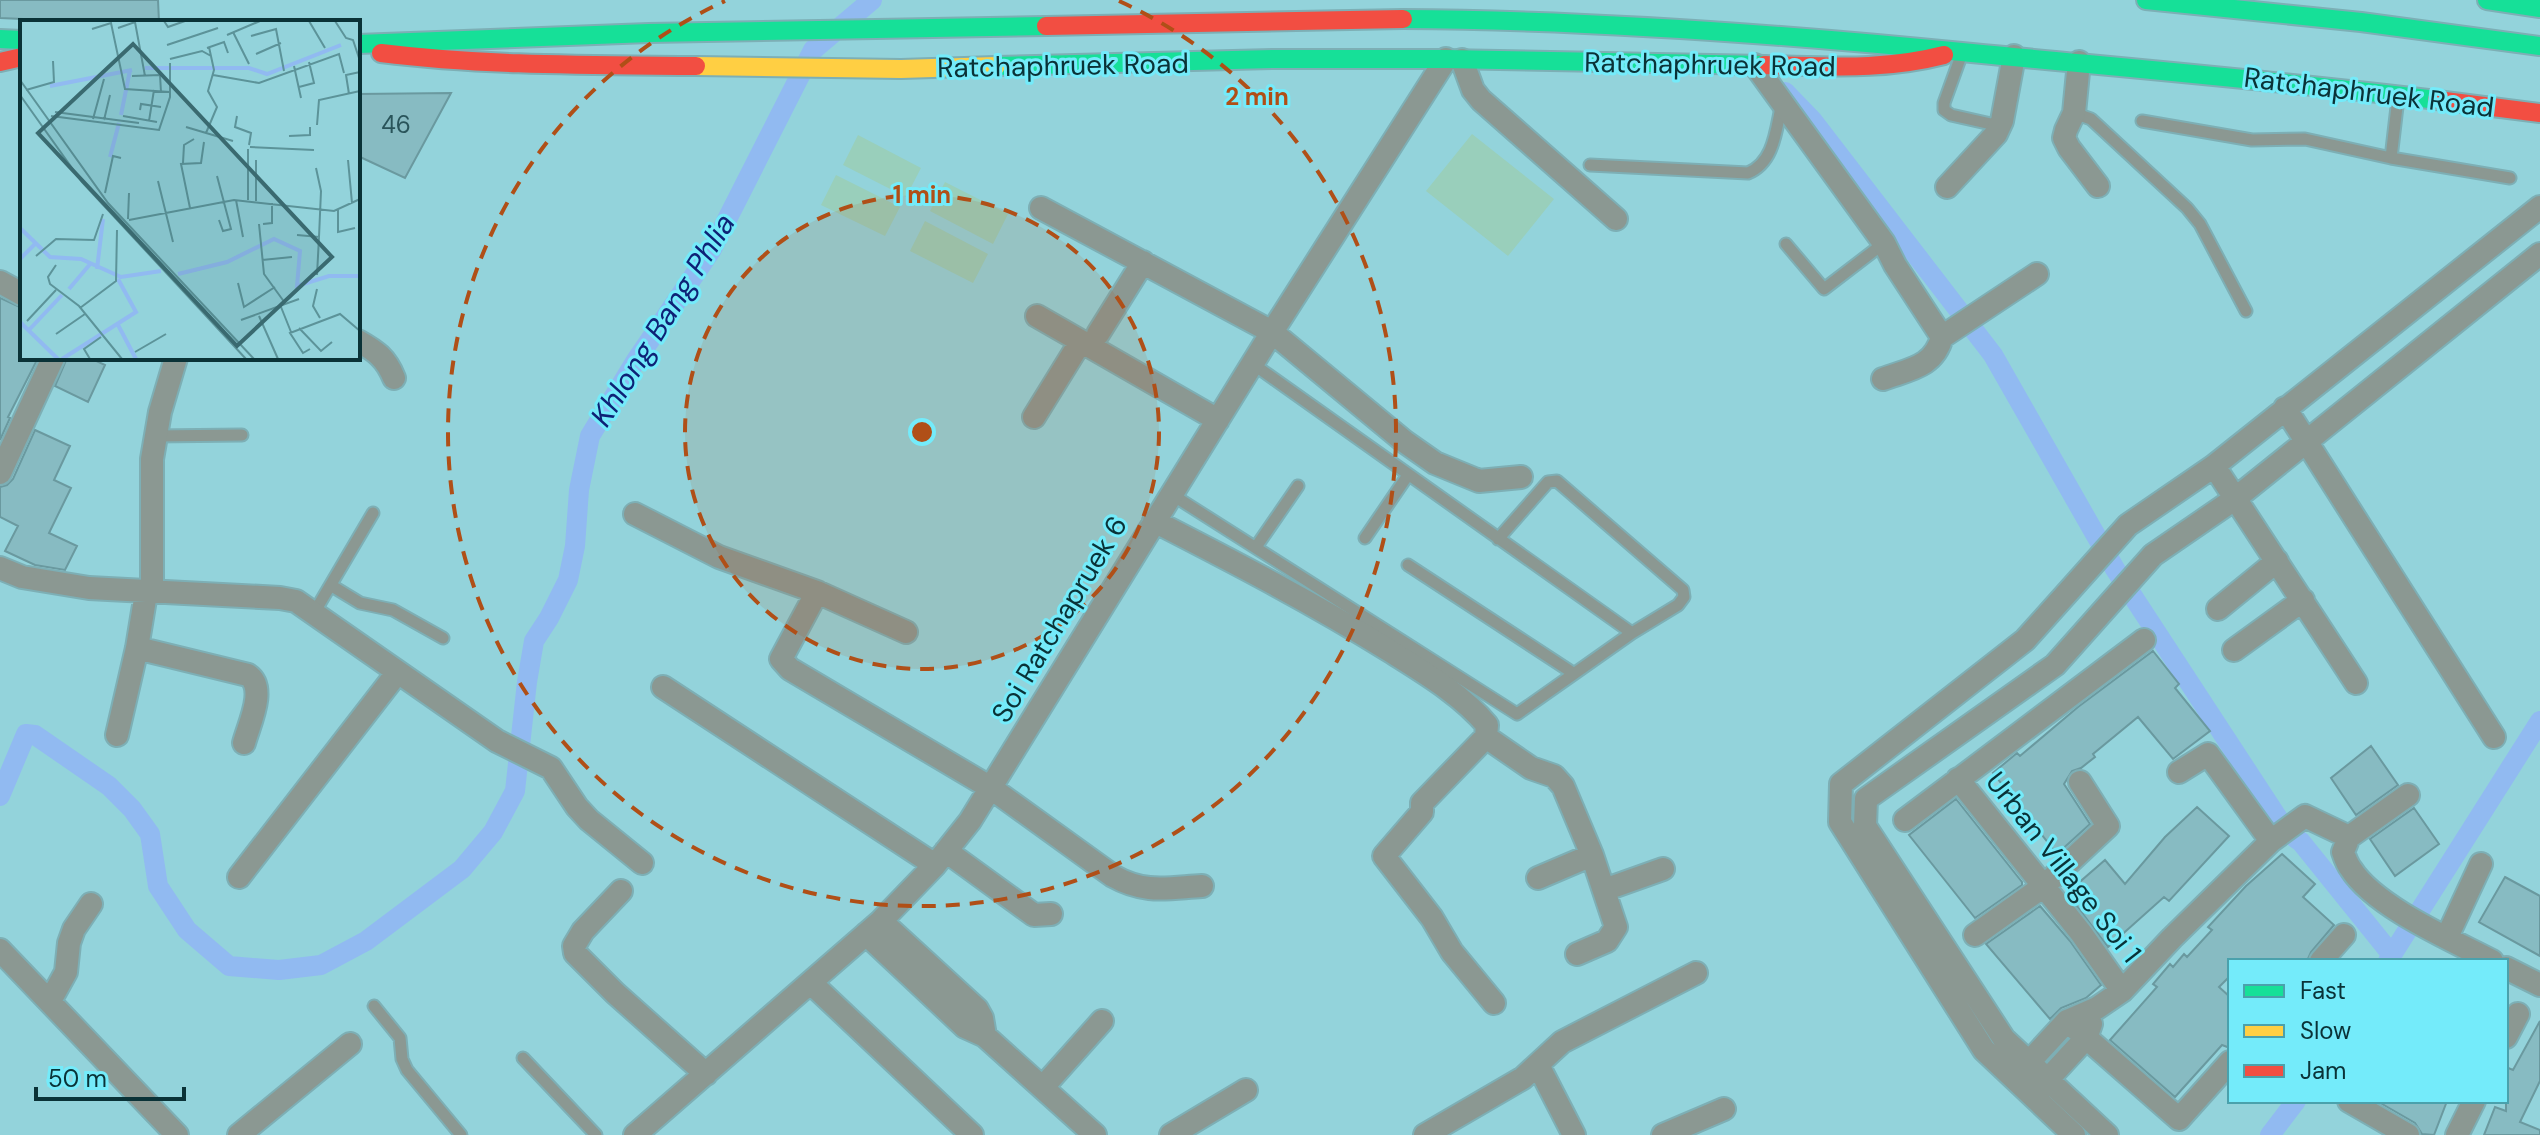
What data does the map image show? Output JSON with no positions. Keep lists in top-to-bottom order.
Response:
{
  "streets": {
    "main road": ["Ratchaphruek Road"],
    "street": ["Soi Ratchapruek 6", "Urban Village Soi 1"]
  },
  "crossings": [
    ["Ratchaphruek Road", "Soi Ratchapruek 6"]
  ],
  "water": ["Khlong Bang Phlia"],
  "house_numbers": ["46"],
  "legend": ["Fast", "Slow", "Jam"],
  "scale_bar": "50 m",
  "rings": ["2 min", "1 min"]
}
